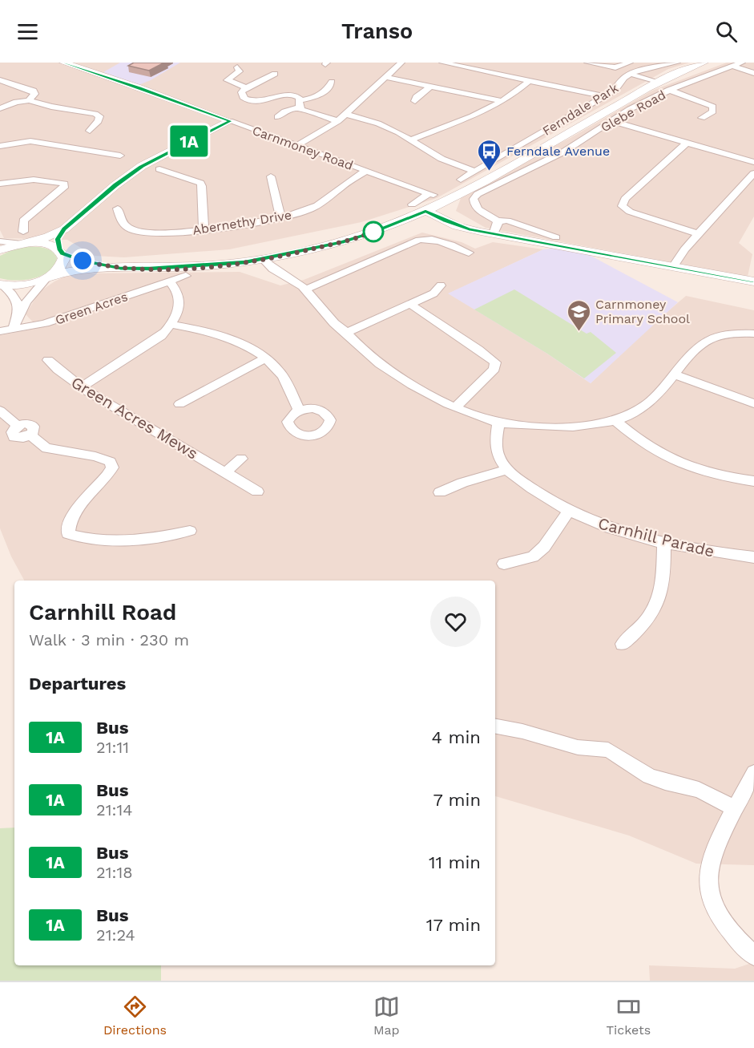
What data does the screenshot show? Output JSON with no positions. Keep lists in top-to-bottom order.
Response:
{
  "streets": {
    "street": [
      "Ferndale Park",
      "Glebe Road",
      "Carnmoney Road",
      "Abernethy Drive",
      "Green Acres",
      "Green Acres Mews",
      "Carnhill Parade"
    ]
  },
  "crossings": [
    ["Carnmoney Road", "Abernethy Drive"]
  ],
  "places": {
    "bus stop": ["Ferndale Avenue"],
    "school or university": ["Carnmoney Primary School"]
  },
  "lines": ["bus line 1A"],
  "page": {
    "header": "Transo",
    "on_map": "1A",
    "heading": [
      ["Carnhill Road", "Walk · 3 min · 230 m"],
      "Departures"
    ],
    "list": [
      {
        "mark": "1A",
        "name": "Bus",
        "note": "21:11",
        "value": "4 min"
      },
      {
        "mark": "1A",
        "name": "Bus",
        "note": "21:14",
        "value": "7 min"
      },
      {
        "mark": "1A",
        "name": "Bus",
        "note": "21:18",
        "value": "11 min"
      },
      {
        "mark": "1A",
        "name": "Bus",
        "note": "21:24",
        "value": "17 min"
      }
    ],
    "tabs": ["Directions", "Map", "Tickets"]
  }
}
